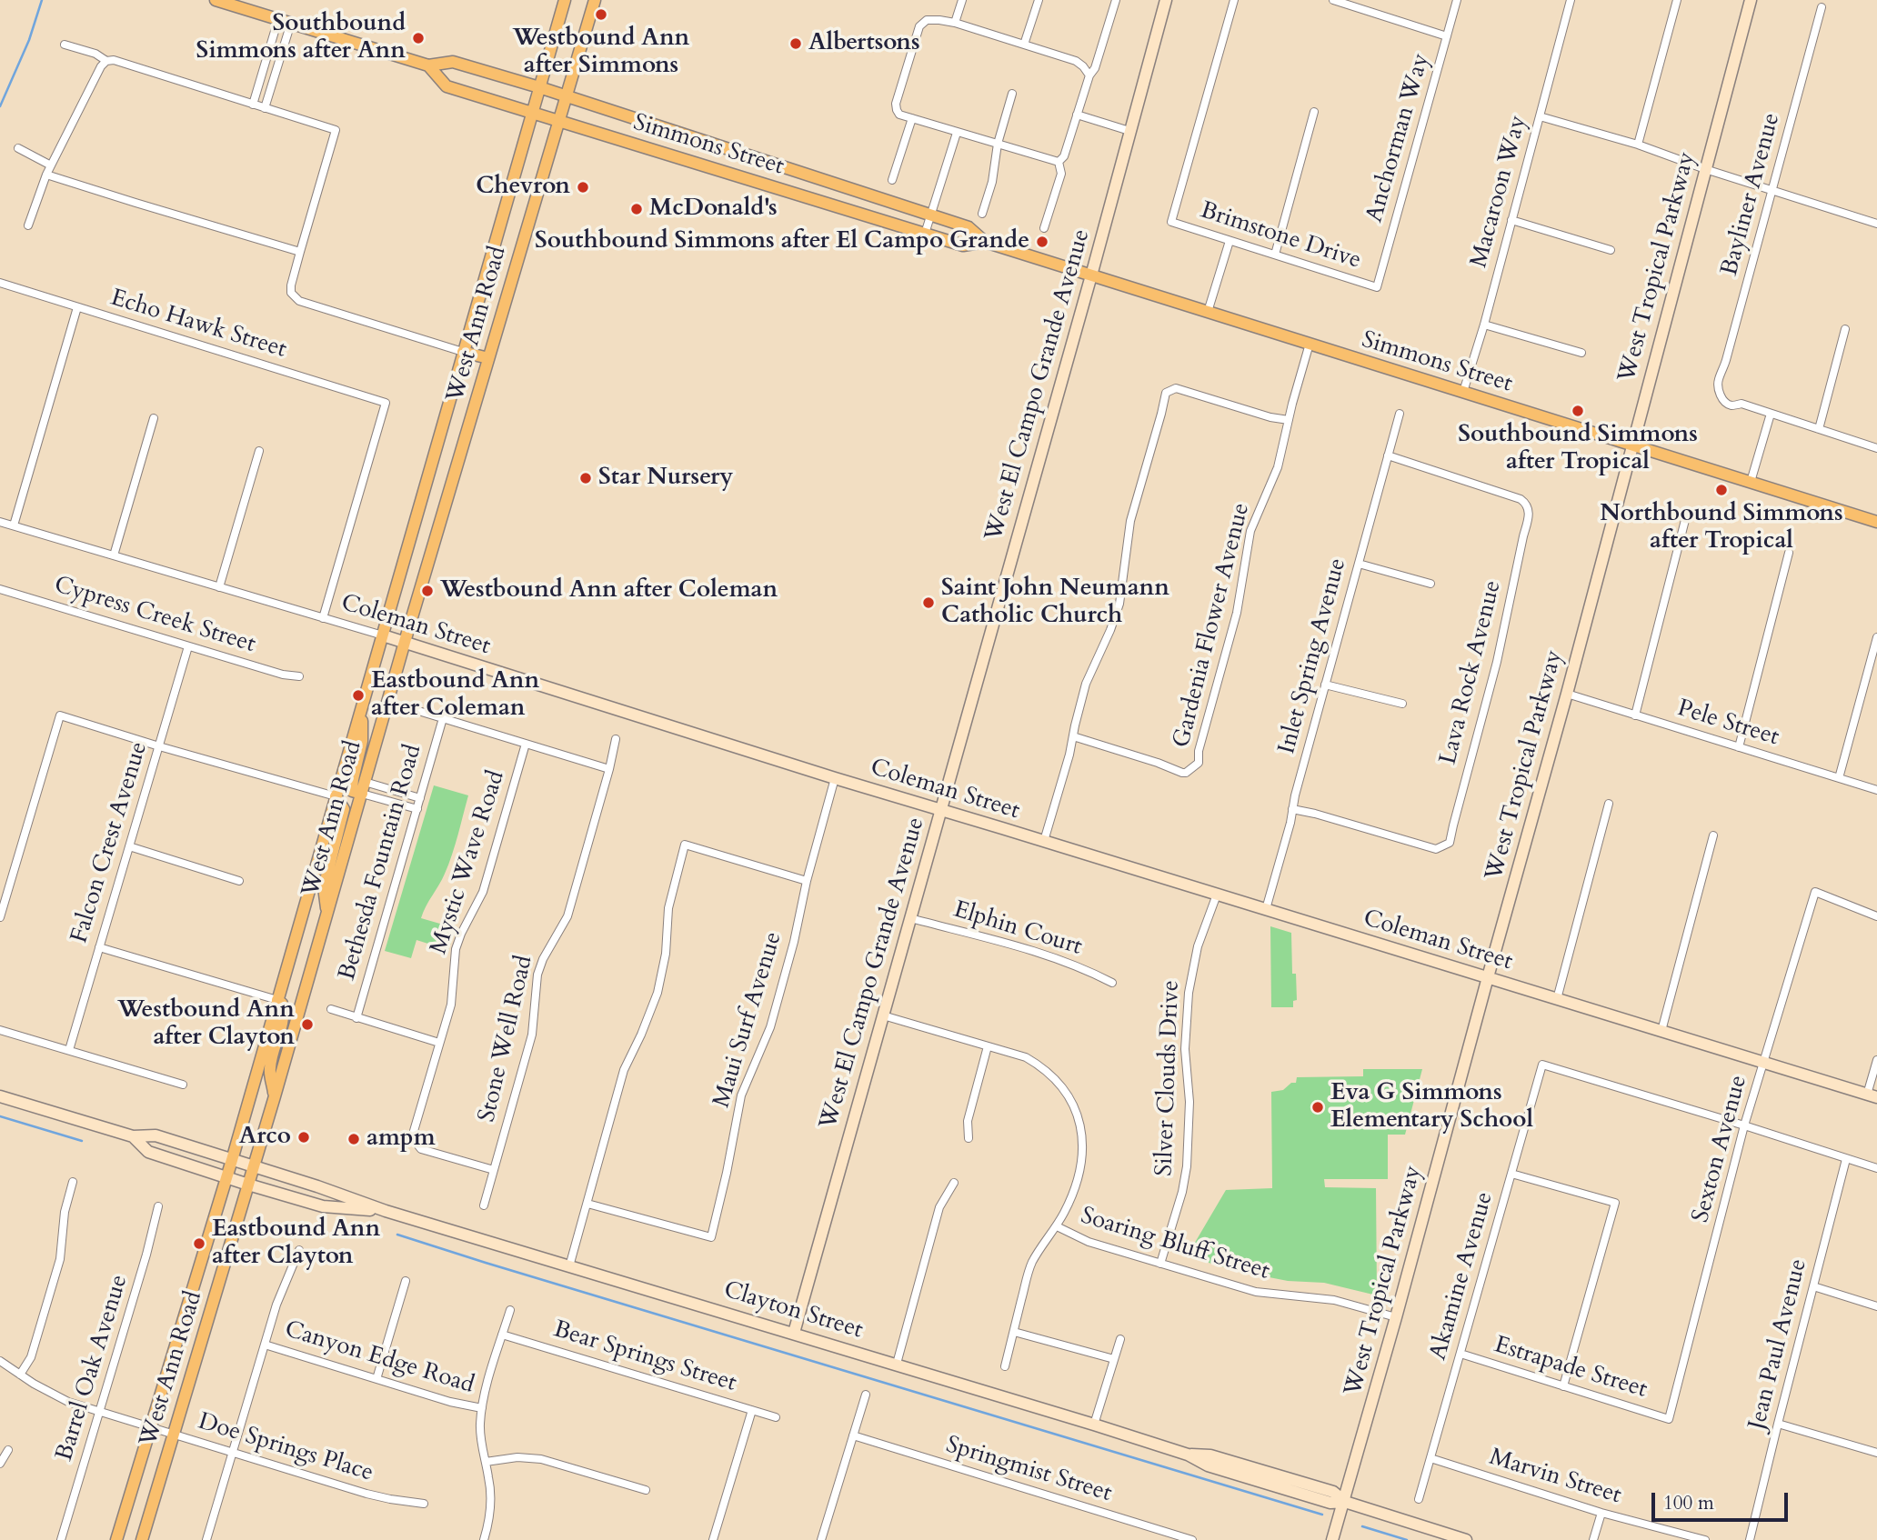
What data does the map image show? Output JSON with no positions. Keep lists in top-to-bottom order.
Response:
{
  "streets": {
    "main road": ["Simmons Street", "West Ann Road"],
    "street": [
      "Anchorman Way",
      "Macaroon Way",
      "Bayliner Avenue",
      "Brimstone Drive",
      "West Tropical Parkway",
      "Echo Hawk Street",
      "West El Campo Grande Avenue",
      "Cypress Creek Street",
      "Coleman Street",
      "Gardenia Flower Avenue",
      "Inlet Spring Avenue",
      "Lava Rock Avenue",
      "Pele Street",
      "Falcon Crest Avenue",
      "Bethesda Fountain Road",
      "Mystic Wave Road",
      "Elphin Court",
      "Maui Surf Avenue",
      "Stone Well Road",
      "Silver Clouds Drive",
      "Sexton Avenue",
      "Soaring Bluff Street",
      "Akamine Avenue",
      "Clayton Street",
      "Jean Paul Avenue",
      "Bear Springs Street",
      "Canyon Edge Road",
      "Barrel Oak Avenue",
      "Estrapade Street",
      "Doe Springs Place",
      "Springmist Street",
      "Marvin Street"
    ]
  },
  "crossings": [
    ["Anchorman Way", "Brimstone Drive"],
    ["Simmons Street", "Macaroon Way"],
    ["Simmons Street", "West Tropical Parkway"],
    ["Simmons Street", "West Ann Road"],
    ["Simmons Street", "West El Campo Grande Avenue"],
    ["Simmons Street", "Gardenia Flower Avenue"],
    ["West Tropical Parkway", "Coleman Street"],
    ["West Tropical Parkway", "Pele Street"],
    ["West Tropical Parkway", "Soaring Bluff Street"],
    ["West Tropical Parkway", "Clayton Street"],
    ["Echo Hawk Street", "Coleman Street"],
    ["West Ann Road", "Coleman Street"],
    ["West Ann Road", "Clayton Street"],
    ["West Ann Road", "Doe Springs Place"],
    ["West El Campo Grande Avenue", "Coleman Street"],
    ["West El Campo Grande Avenue", "Elphin Court"],
    ["West El Campo Grande Avenue", "Clayton Street"],
    ["Cypress Creek Street", "Falcon Crest Avenue"],
    ["Coleman Street", "Inlet Spring Avenue"],
    ["Coleman Street", "Maui Surf Avenue"],
    ["Coleman Street", "Silver Clouds Drive"],
    ["Coleman Street", "Sexton Avenue"],
    ["Inlet Spring Avenue", "Lava Rock Avenue"],
    ["Mystic Wave Road", "Stone Well Road"],
    ["Silver Clouds Drive", "Soaring Bluff Street"],
    ["Sexton Avenue", "Akamine Avenue"],
    ["Sexton Avenue", "Estrapade Street"],
    ["Akamine Avenue", "Estrapade Street"],
    ["Akamine Avenue", "Marvin Street"],
    ["Barrel Oak Avenue", "Doe Springs Place"]
  ],
  "places": [
    "Westbound Ann after Simmons",
    "Southbound Simmons after Ann",
    "Albertsons",
    "Chevron",
    "McDonald's",
    "Southbound Simmons after El Campo Grande",
    "Southbound Simmons after Tropical",
    "Star Nursery",
    "Northbound Simmons after Tropical",
    "Westbound Ann after Coleman",
    "Saint John Neumann Catholic Church",
    "Eastbound Ann after Coleman",
    "Westbound Ann after Clayton",
    "Eva G Simmons Elementary School",
    "Arco",
    "ampm",
    "Eastbound Ann after Clayton"
  ],
  "scale_bar": "100 m"
}
